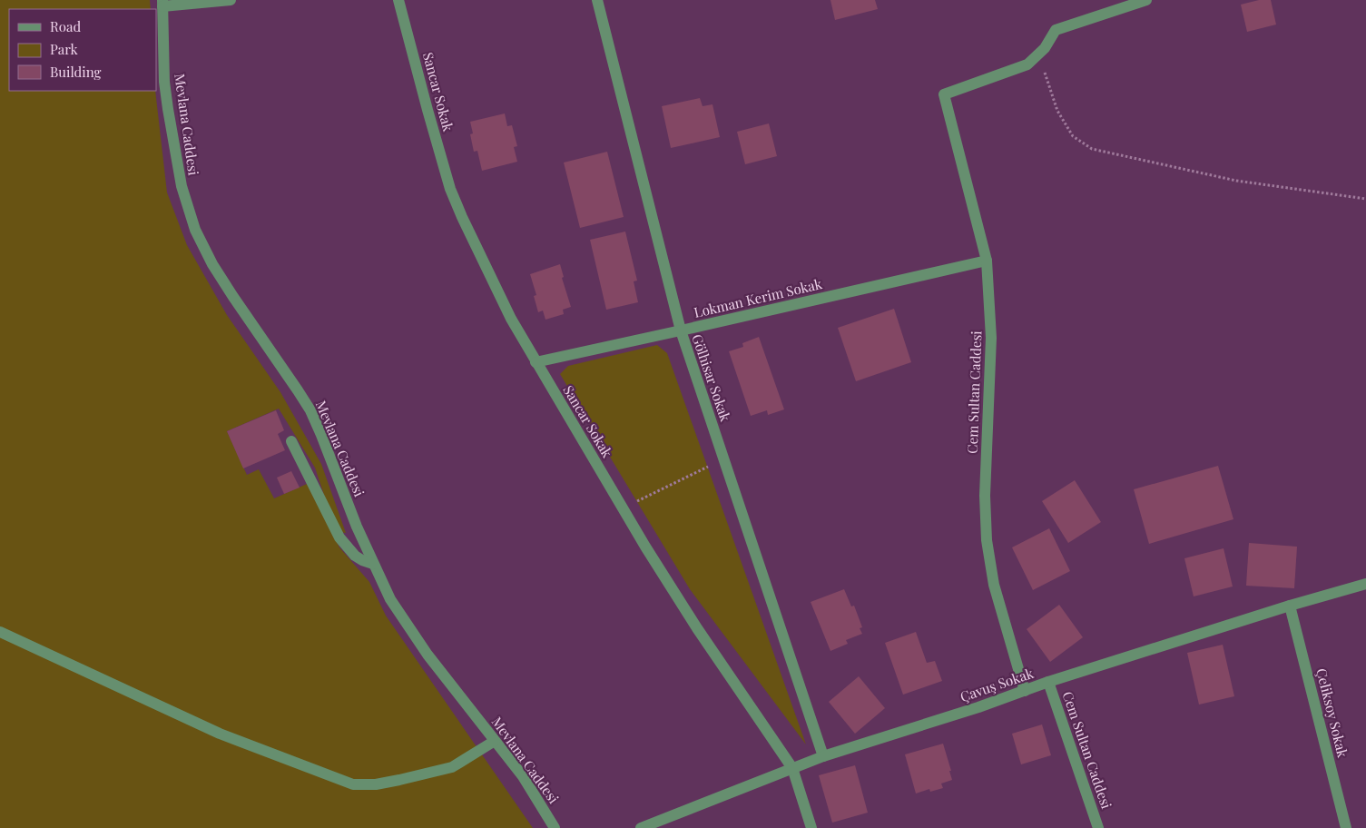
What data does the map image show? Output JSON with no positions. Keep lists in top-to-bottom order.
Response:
{
  "streets": {
    "street": [
      "Sancar Sokak",
      "Mevlana Caddesi",
      "Lokman Kerim Sokak",
      "Gölhisar Sokak",
      "Cem Sultan Caddesi",
      "Çavuş Sokak",
      "Çeliksoy Sokak"
    ]
  },
  "crossings": [
    ["Sancar Sokak", "Lokman Kerim Sokak"],
    ["Sancar Sokak", "Çavuş Sokak"],
    ["Lokman Kerim Sokak", "Gölhisar Sokak"],
    ["Lokman Kerim Sokak", "Cem Sultan Caddesi"],
    ["Gölhisar Sokak", "Çavuş Sokak"],
    ["Cem Sultan Caddesi", "Çavuş Sokak"],
    ["Çavuş Sokak", "Çeliksoy Sokak"]
  ],
  "legend": ["Road", "Park", "Building"]
}
